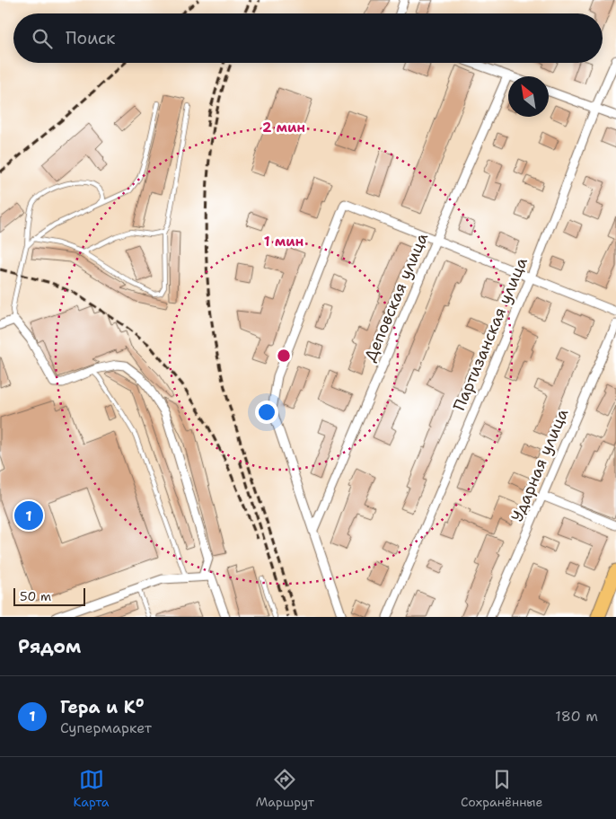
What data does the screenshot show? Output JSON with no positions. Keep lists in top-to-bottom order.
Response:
{
  "streets": {
    "street": ["Деповская улица", "Партизанская улица", "Ударная улица"]
  },
  "scale_bar": "50 m",
  "north": "top left",
  "page": {
    "search": "Поиск",
    "pins": "1",
    "scale": "50 m",
    "heading": "Рядом",
    "list": [
      {
        "mark": "1",
        "name": "Гера и К⁰",
        "note": "Супермаркет",
        "value": "180 m"
      }
    ],
    "nav": ["Карта", "Маршрут", "Сохранённые"]
  },
  "rings": ["2 мин", "1 мин"]
}
